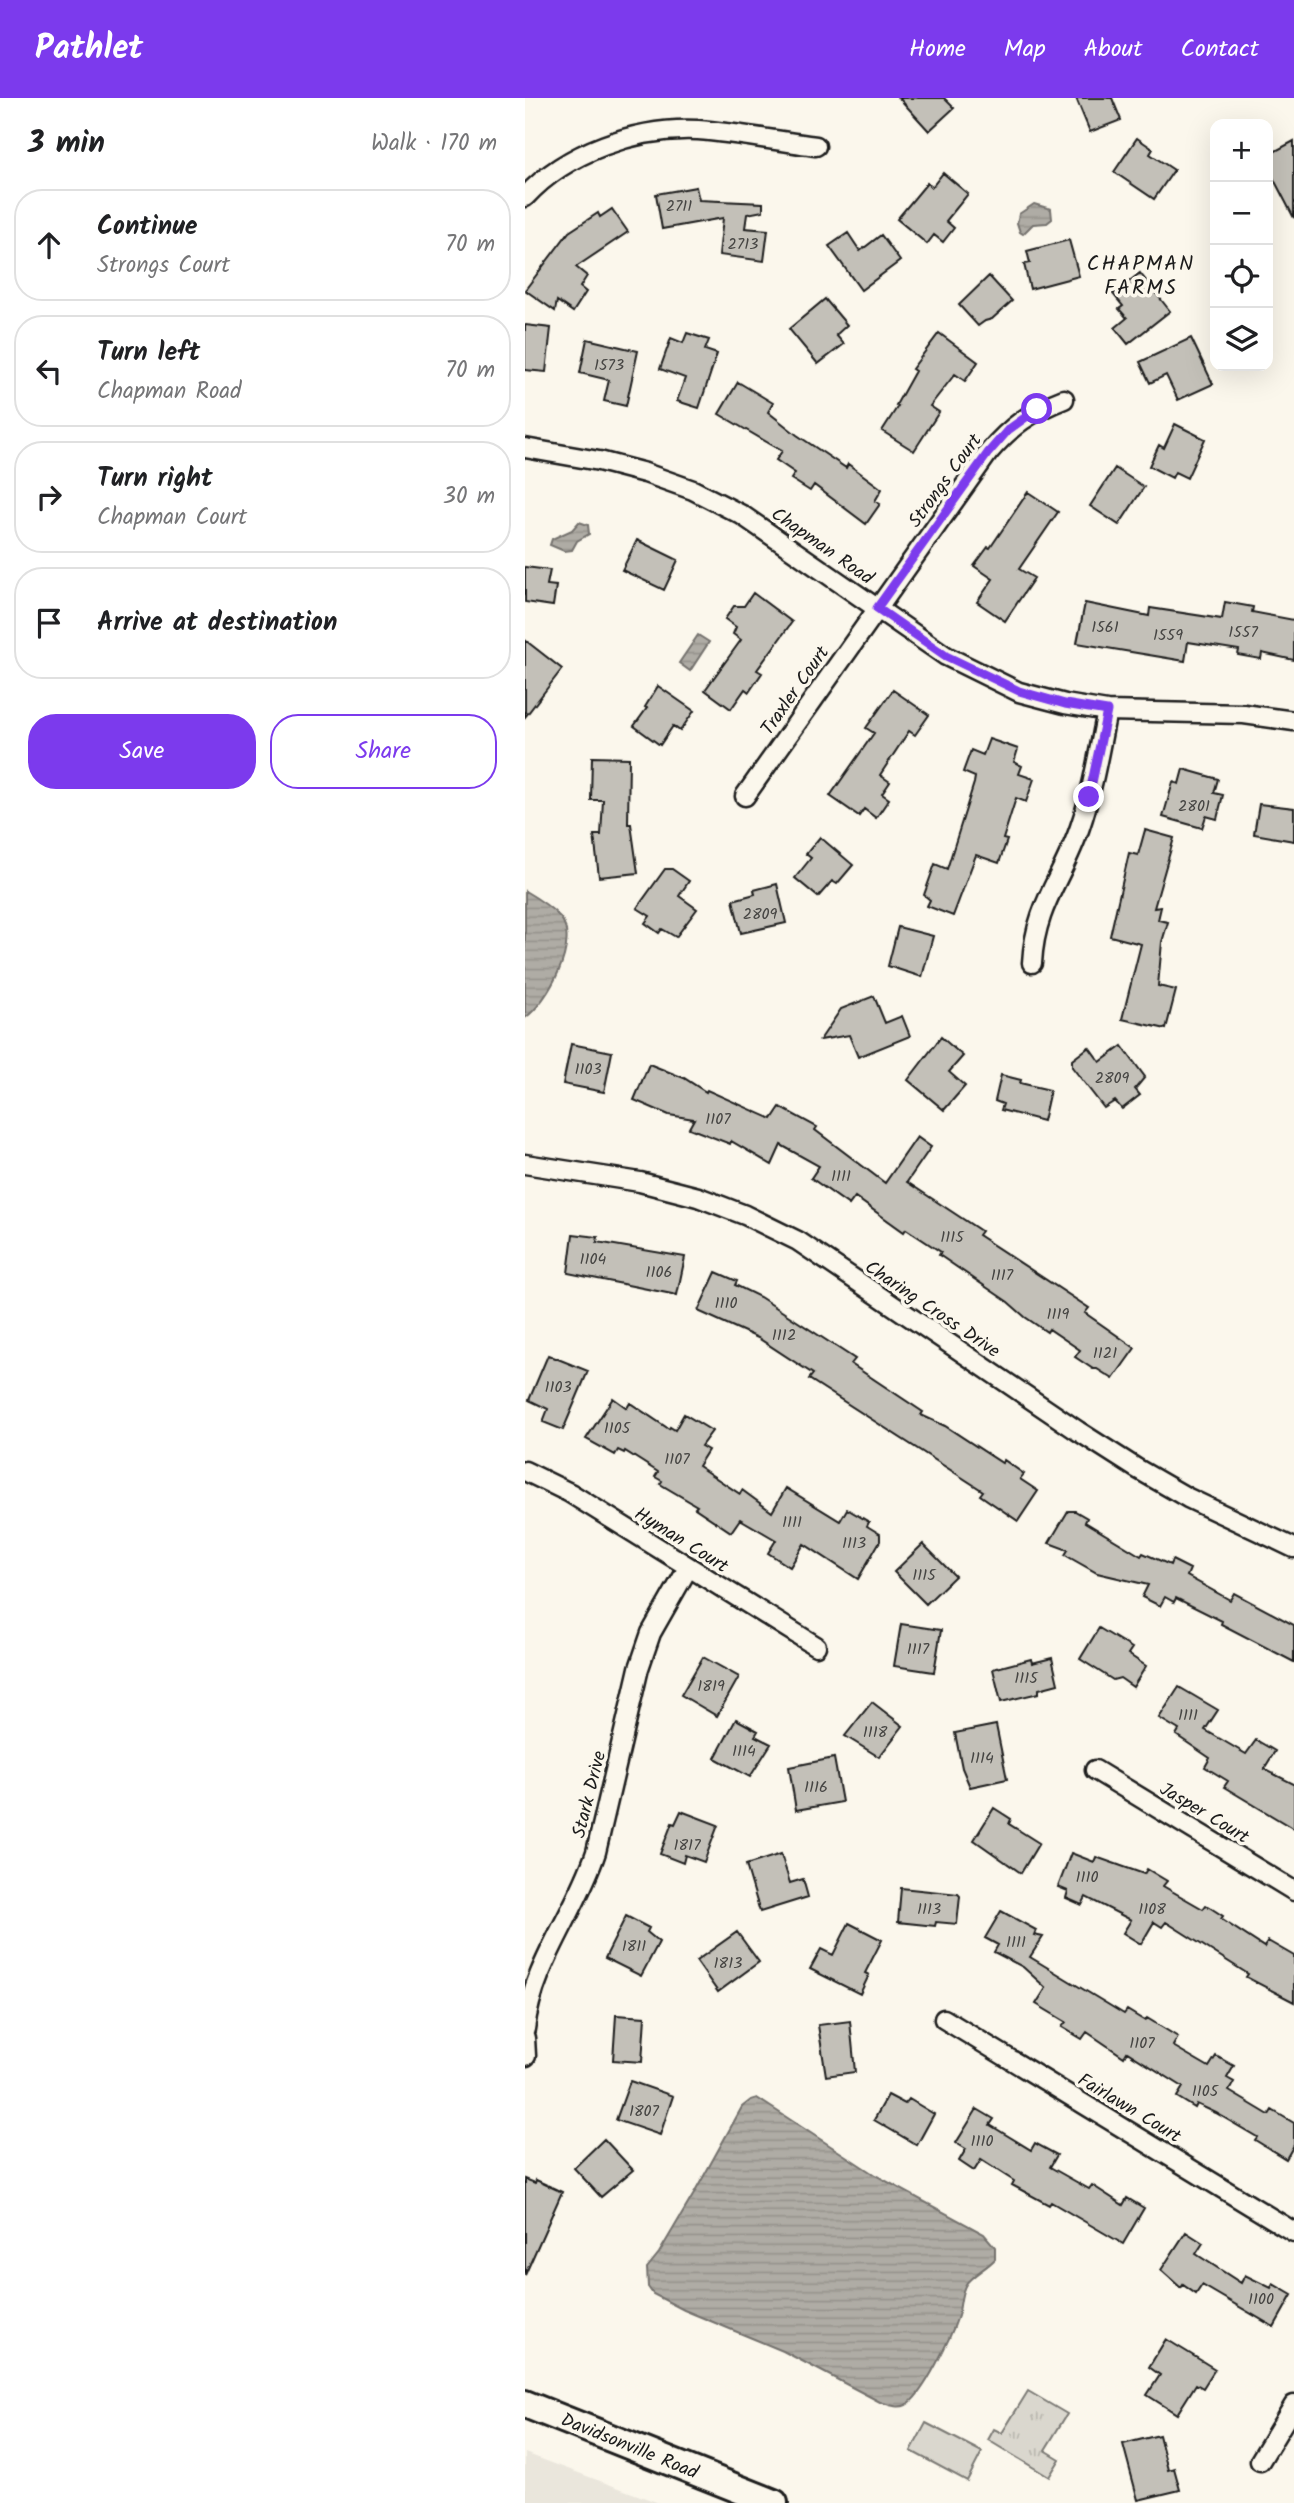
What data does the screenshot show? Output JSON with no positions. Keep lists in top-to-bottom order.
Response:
{
  "streets": {
    "main road": ["Davidsonville Road"],
    "street": [
      "Strongs Court",
      "Chapman Road",
      "Traxler Court",
      "Charing Cross Drive",
      "Hyman Court",
      "Stark Drive",
      "Jasper Court",
      "Fairlawn Court"
    ]
  },
  "crossings": [
    ["Strongs Court", "Chapman Road"],
    ["Strongs Court", "Traxler Court"],
    ["Chapman Road", "Traxler Court"],
    ["Hyman Court", "Stark Drive"]
  ],
  "districts": ["CHAPMAN FARMS"],
  "house_numbers": [
    "2711",
    "2713",
    "1573",
    "1561",
    "1557",
    "1559",
    "2801",
    "2809",
    "1103",
    "2809",
    "1107",
    "1111",
    "1115",
    "1104",
    "1106",
    "1117",
    "1110",
    "1119",
    "1112",
    "1121",
    "1103",
    "1105",
    "1107",
    "1111",
    "1113",
    "1115",
    "1117",
    "1115",
    "1819",
    "1111",
    "1118",
    "1114",
    "1114",
    "1116",
    "1817",
    "1110",
    "1113",
    "1108",
    "1111",
    "1811",
    "1813",
    "1107",
    "1105",
    "1807",
    "1110",
    "1100"
  ],
  "page": {
    "header": "Pathlet",
    "nav": [
      "Home",
      "Map",
      "About",
      "Contact"
    ],
    "heading": ["3 min", "Walk · 170 m"],
    "map_buttons": ["+", "−"],
    "list": [
      ["Continue", "Strongs Court", "70 m"],
      ["Turn left", "Chapman Road", "70 m"],
      ["Turn right", "Chapman Court", "30 m"],
      "Arrive at destination"
    ],
    "buttons": ["Save", "Share"]
  }
}
